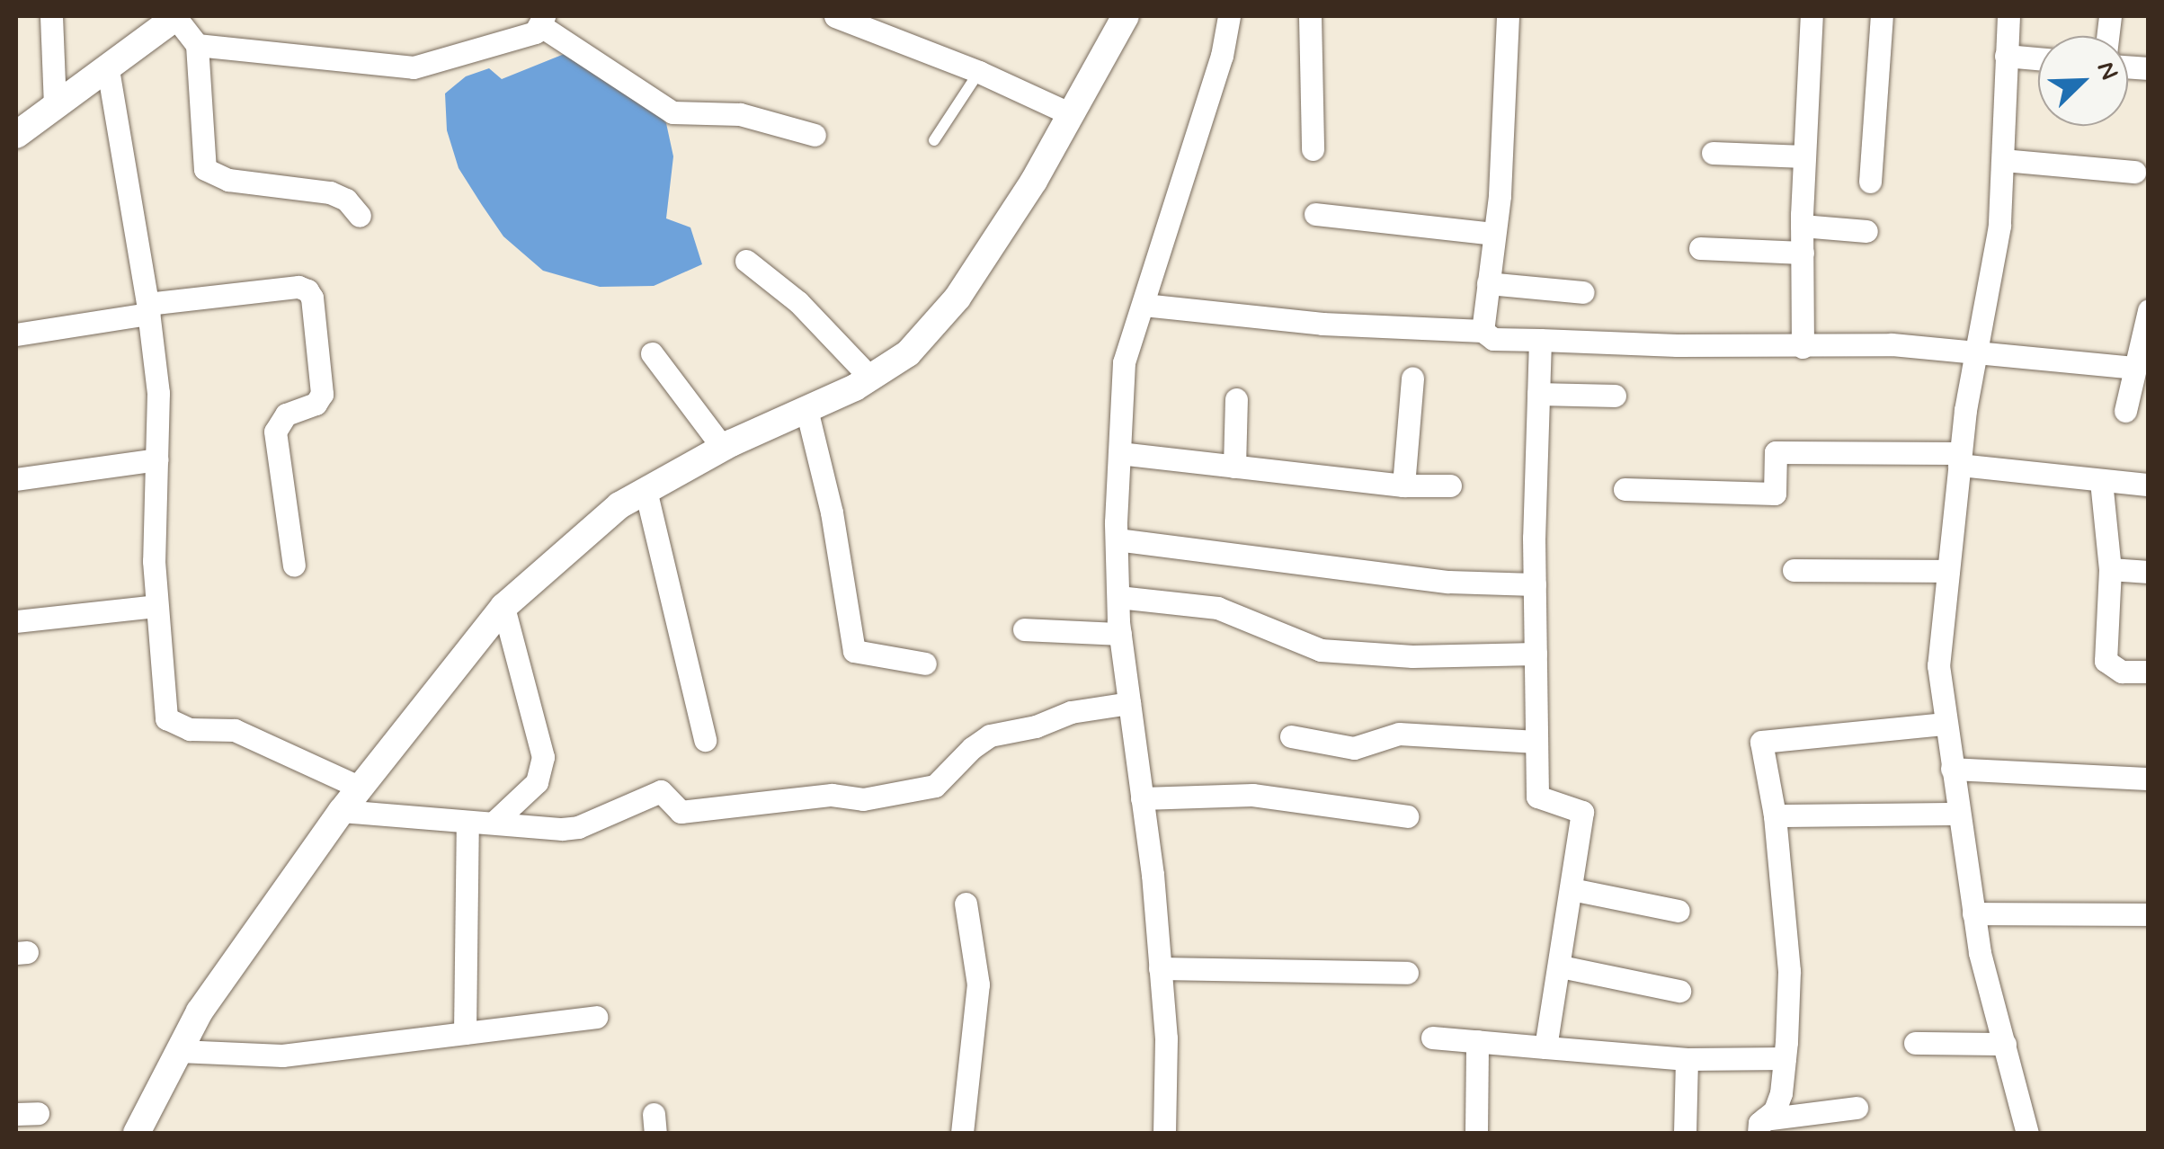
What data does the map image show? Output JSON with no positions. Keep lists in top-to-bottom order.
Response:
{
  "north": "top right"
}
